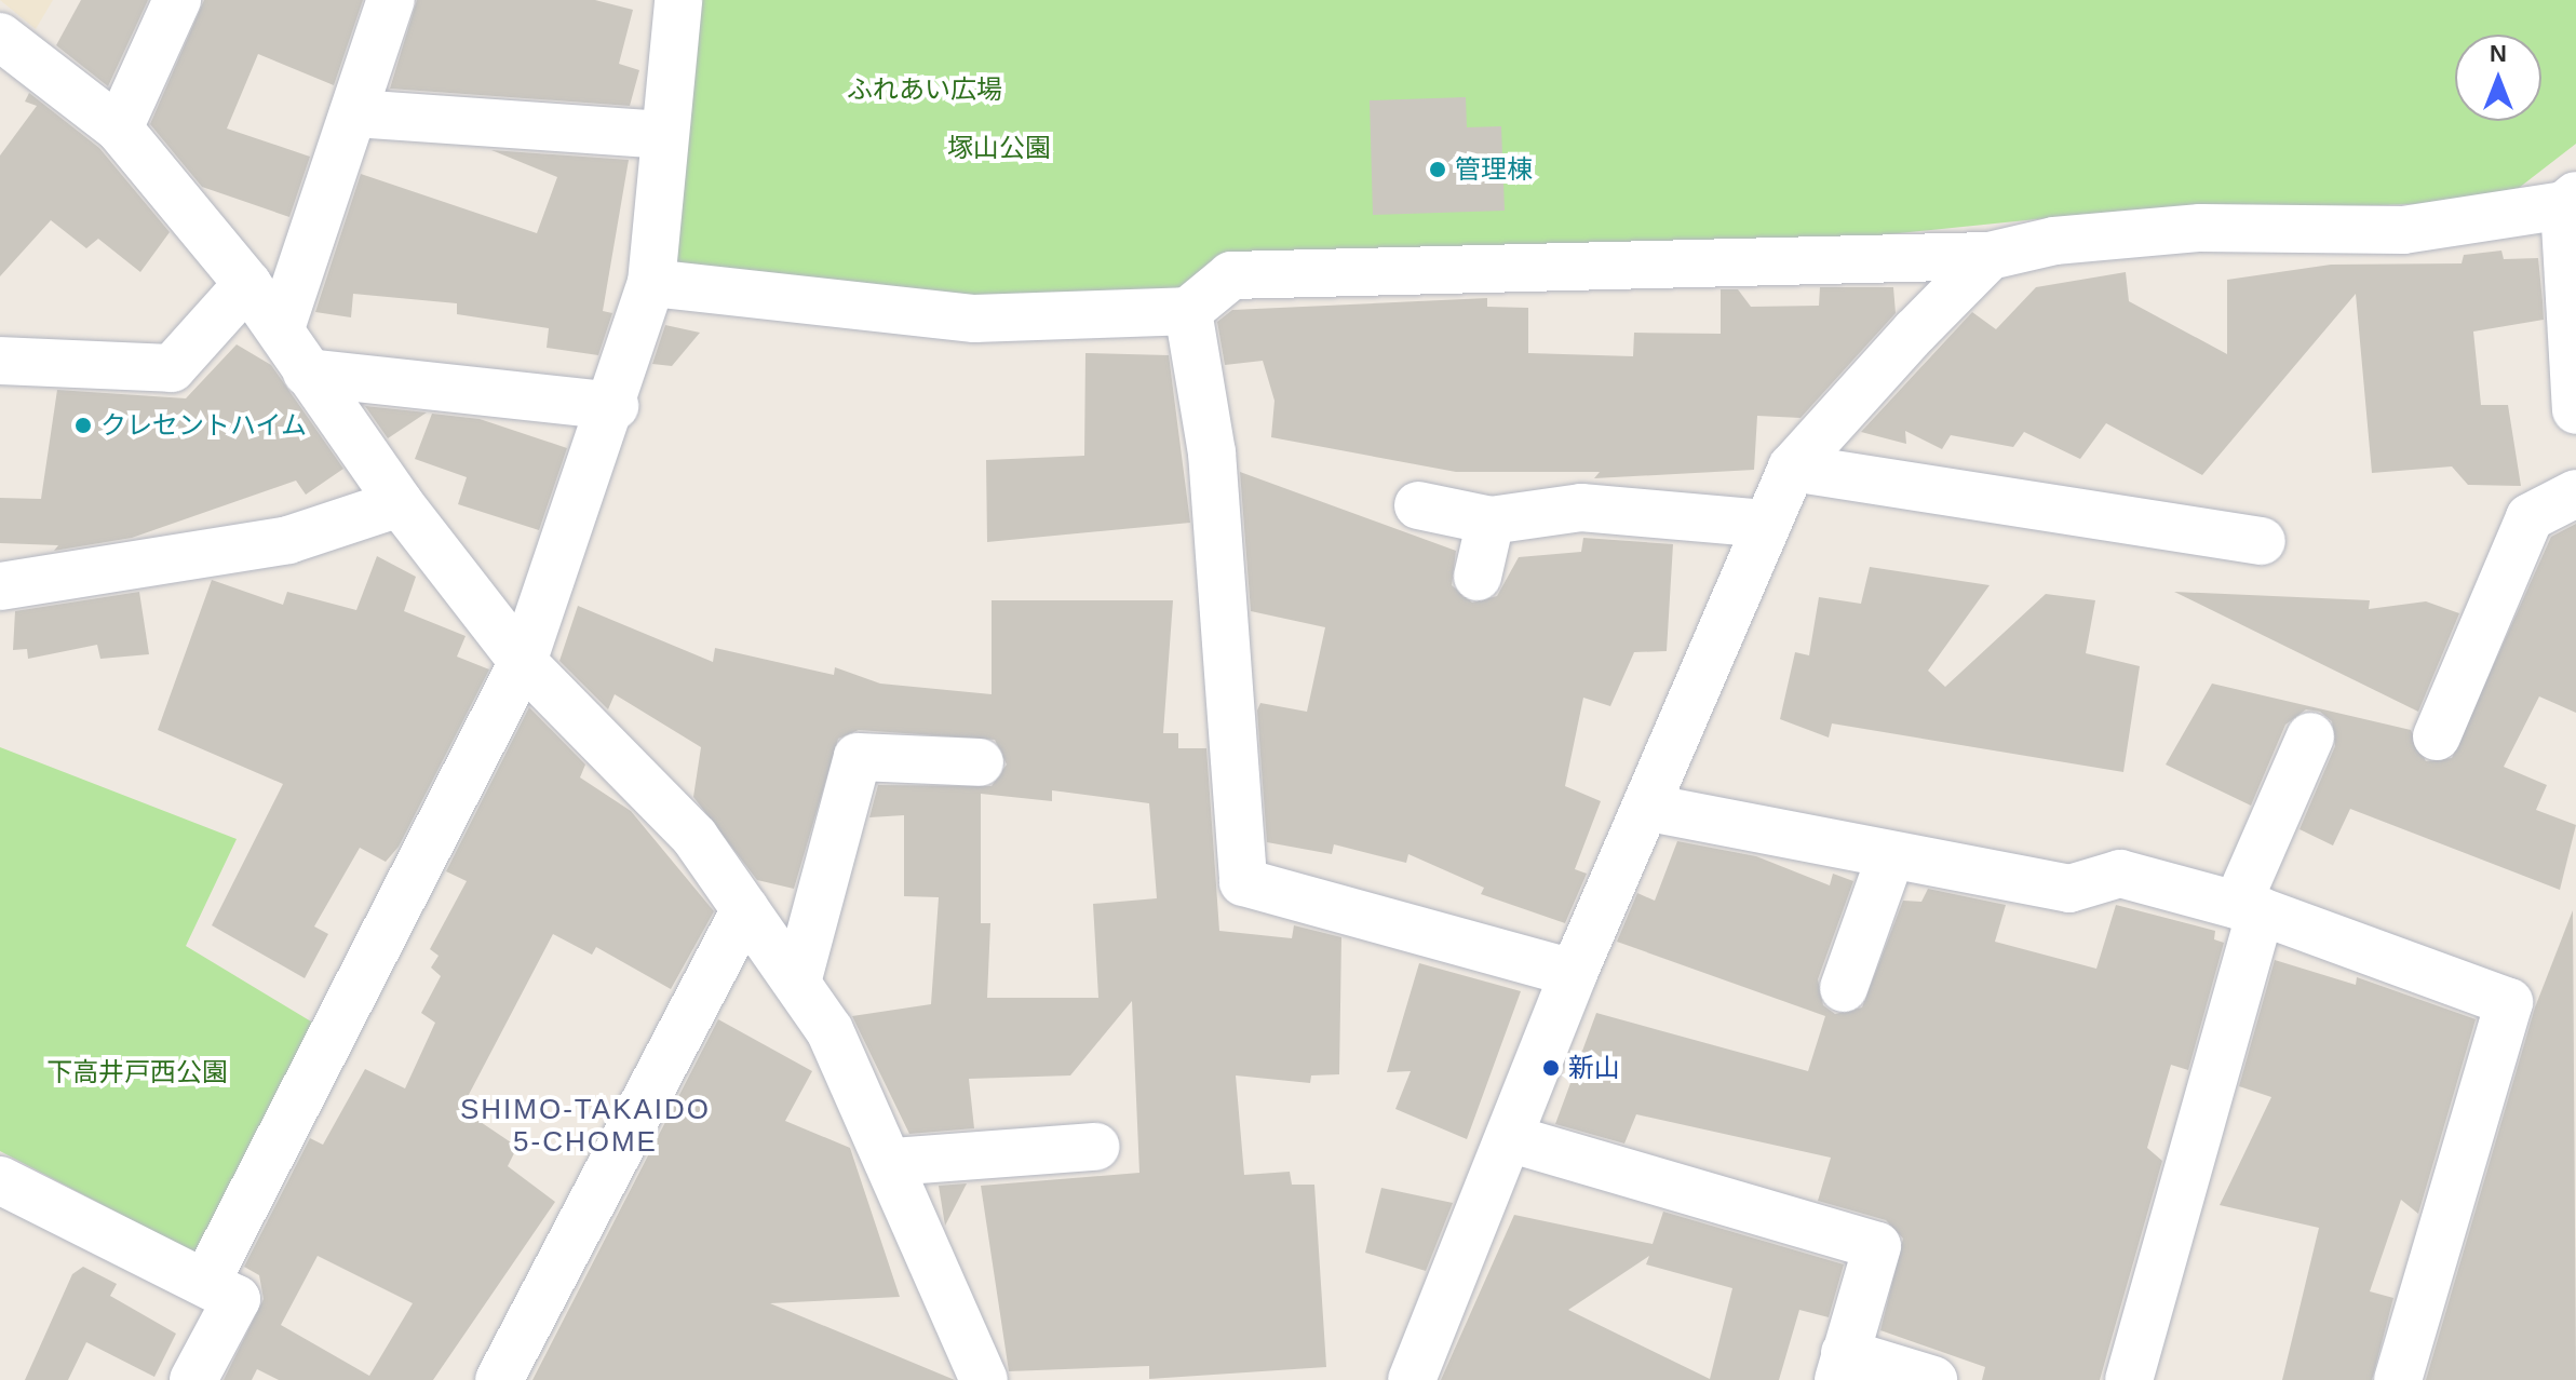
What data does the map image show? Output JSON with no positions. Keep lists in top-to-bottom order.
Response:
{
  "districts": ["SHIMO-TAKAIDO 5-CHOME"],
  "parks": ["ふれあい広場", "塚山公園", "下高井戸西公園"],
  "places": ["管理棟", "クレセントハイム", "新山"],
  "north": "top"
}
